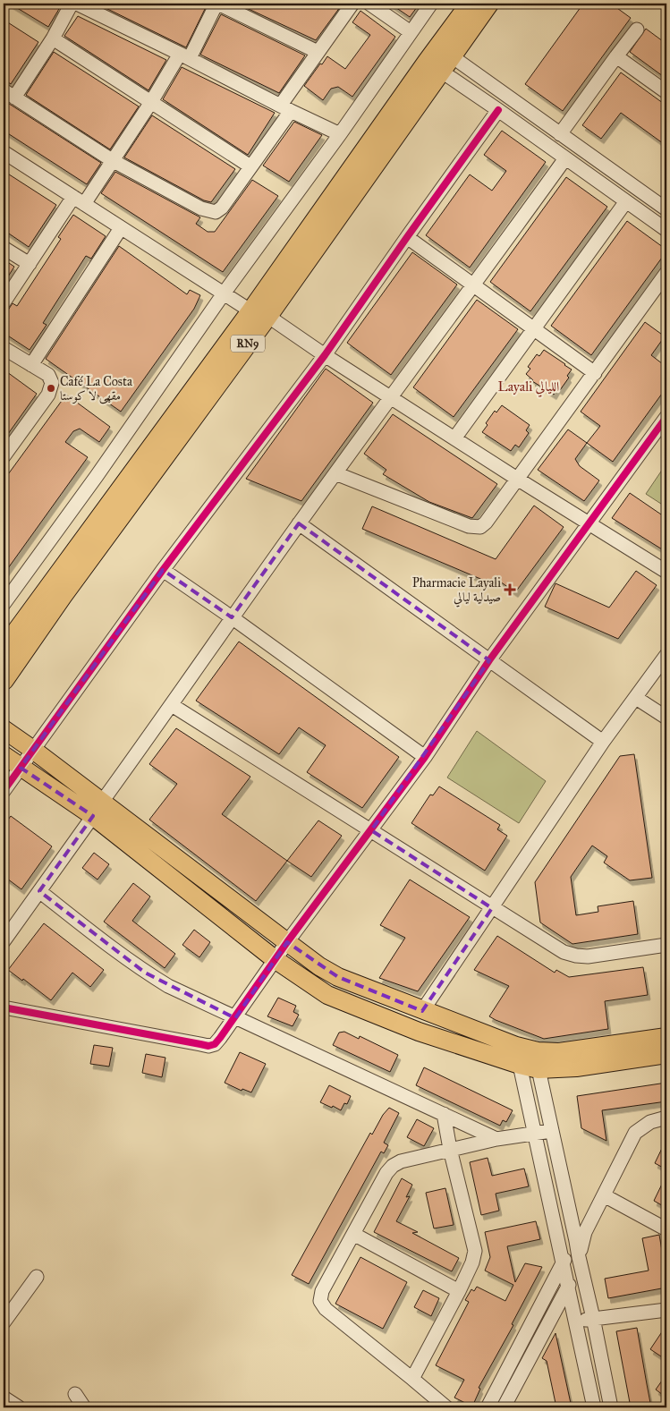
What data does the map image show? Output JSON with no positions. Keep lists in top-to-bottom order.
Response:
{
  "streets": {
    "highway": ["RN9"]
  },
  "districts": ["Layali الليالي"],
  "places": {
    "other": ["Café La Costa مقهى لا كوستا"],
    "health": ["Pharmacie Layali صيدلية ليالي"]
  }
}
